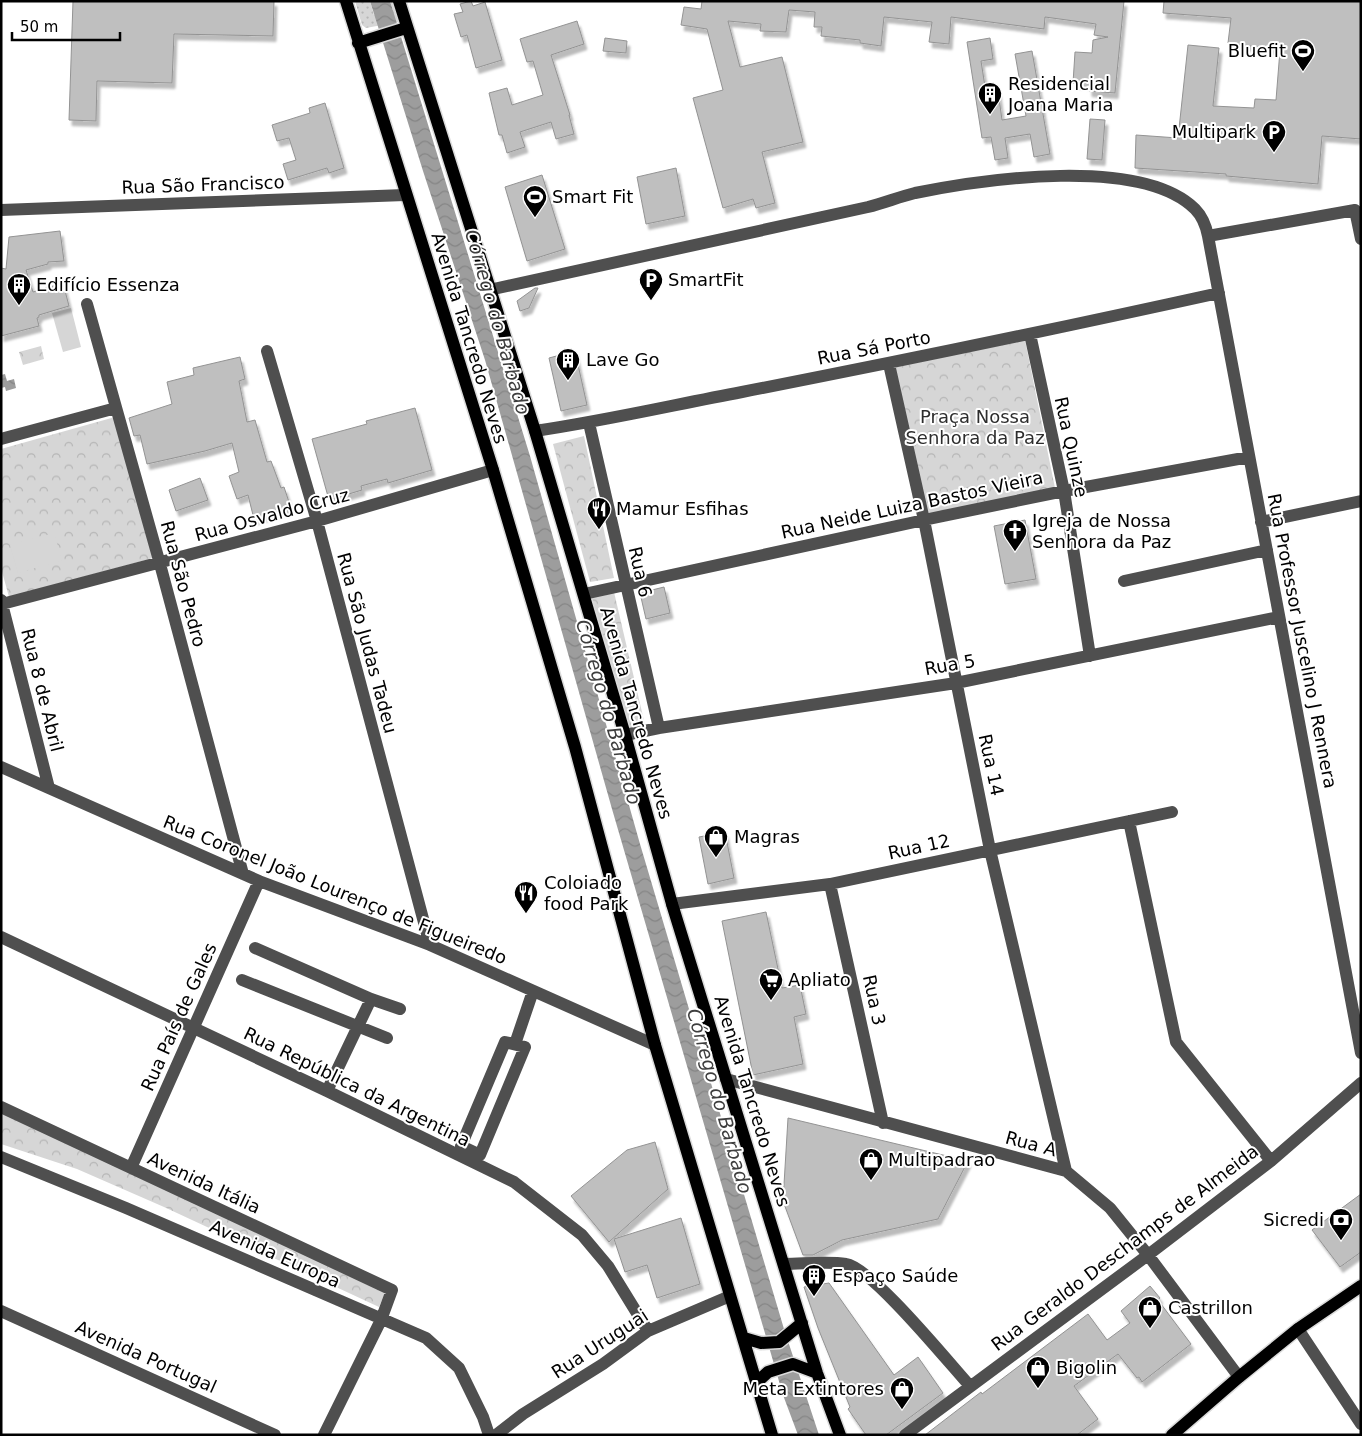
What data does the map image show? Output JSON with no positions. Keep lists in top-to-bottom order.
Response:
{
  "streets": {
    "main road": ["Avenida Tancredo Neves"],
    "street": [
      "Rua São Francisco",
      "Rua Sá Porto",
      "Rua Quinze",
      "Rua Neide Luiza Bastos Vieira",
      "Rua Osvaldo Cruz",
      "Rua 6",
      "Rua São Pedro",
      "Rua Professor Juscelino J Rennera",
      "Rua São Judas Tadeu",
      "Rua 5",
      "Rua 8 de Abril",
      "Rua 14",
      "Rua 12",
      "Rua Coronel João Lourenço de Figueiredo",
      "Rua 3",
      "Rua País de Gales",
      "Rua República da Argentina",
      "Rua A",
      "Avenida Itália",
      "Rua Geraldo Deschamps de Almeida",
      "Avenida Europa",
      "Rua Uruguai",
      "Avenida Portugal"
    ]
  },
  "crossings": [
    ["Rua São Francisco", "Avenida Tancredo Neves"],
    ["Avenida Tancredo Neves", "Rua Sá Porto"],
    ["Avenida Tancredo Neves", "Rua Neide Luiza Bastos Vieira"],
    ["Avenida Tancredo Neves", "Rua Osvaldo Cruz"],
    ["Avenida Tancredo Neves", "Rua Professor Juscelino J Rennera"],
    ["Avenida Tancredo Neves", "Rua 5"],
    ["Avenida Tancredo Neves", "Rua 12"],
    ["Avenida Tancredo Neves", "Rua Coronel João Lourenço de Figueiredo"],
    ["Avenida Tancredo Neves", "Rua A"],
    ["Avenida Tancredo Neves", "Rua Uruguai"],
    ["Rua Sá Porto", "Rua Quinze"],
    ["Rua Sá Porto", "Rua 6"],
    ["Rua Sá Porto", "Rua Professor Juscelino J Rennera"],
    ["Rua Sá Porto", "Rua 14"],
    ["Rua Quinze", "Rua Neide Luiza Bastos Vieira"],
    ["Rua Quinze", "Rua 5"],
    ["Rua Neide Luiza Bastos Vieira", "Rua 6"],
    ["Rua Neide Luiza Bastos Vieira", "Rua Professor Juscelino J Rennera"],
    ["Rua Neide Luiza Bastos Vieira", "Rua 14"],
    ["Rua Osvaldo Cruz", "Rua São Pedro"],
    ["Rua Osvaldo Cruz", "Rua São Judas Tadeu"],
    ["Rua Osvaldo Cruz", "Rua 8 de Abril"],
    ["Rua 6", "Rua 5"],
    ["Rua São Pedro", "Rua Coronel João Lourenço de Figueiredo"],
    ["Rua Professor Juscelino J Rennera", "Rua 5"],
    ["Rua São Judas Tadeu", "Rua Coronel João Lourenço de Figueiredo"],
    ["Rua 5", "Rua 14"],
    ["Rua 8 de Abril", "Rua Coronel João Lourenço de Figueiredo"],
    ["Rua 14", "Rua 12"],
    ["Rua 14", "Rua A"],
    ["Rua 12", "Rua 3"],
    ["Rua Coronel João Lourenço de Figueiredo", "Rua País de Gales"],
    ["Rua 3", "Rua A"],
    ["Rua País de Gales", "Rua República da Argentina"],
    ["Rua País de Gales", "Avenida Itália"],
    ["Rua República da Argentina", "Rua Uruguai"],
    ["Rua A", "Rua Geraldo Deschamps de Almeida"],
    ["Avenida Itália", "Avenida Europa"]
  ],
  "water": ["Córrego do Barbado"],
  "parks": ["Praça Nossa Senhora da Paz"],
  "places": {
    "sports": ["Bluefit", "Smart Fit"],
    "building": [
      "Residencial Joana Maria",
      "Edifício Essenza",
      "Lave Go",
      "Espaço Saúde"
    ],
    "parking": ["Multipark", "SmartFit"],
    "restaurant": ["Mamur Esfihas", "Coloiado food Park"],
    "church": ["Igreja de Nossa Senhora da Paz"],
    "shop": [
      "Magras",
      "Multipadrao",
      "Castrillon",
      "Bigolin",
      "Meta Extintores"
    ],
    "supermarket": ["Apliato"],
    "bank": ["Sicredi"]
  },
  "scale_bar": "50 m"
}
